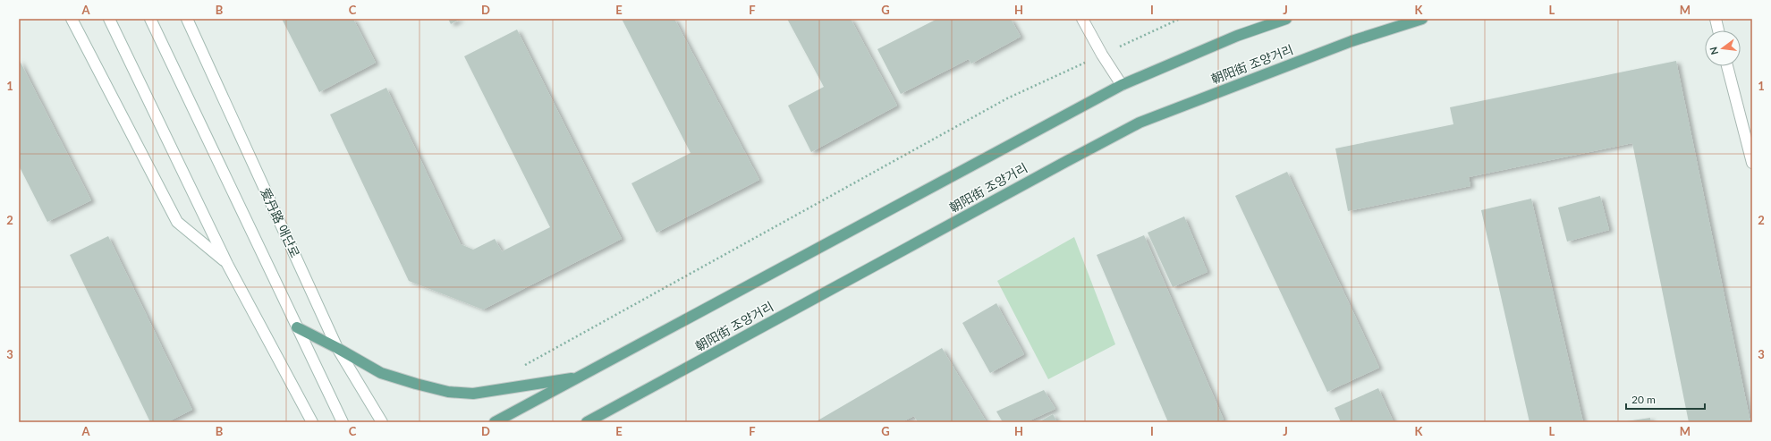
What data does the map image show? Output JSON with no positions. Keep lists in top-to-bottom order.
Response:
{
  "streets": {
    "main road": ["朝阳街 조양거리"],
    "street": ["爱丹路 애단로"]
  },
  "scale_bar": "20 m",
  "north": "left",
  "grid": {
    "columns": [
      "A",
      "B",
      "C",
      "D",
      "E",
      "F",
      "G",
      "H",
      "I",
      "J",
      "K",
      "L",
      "M"
    ],
    "rows": ["1", "2", "3"]
  }
}
